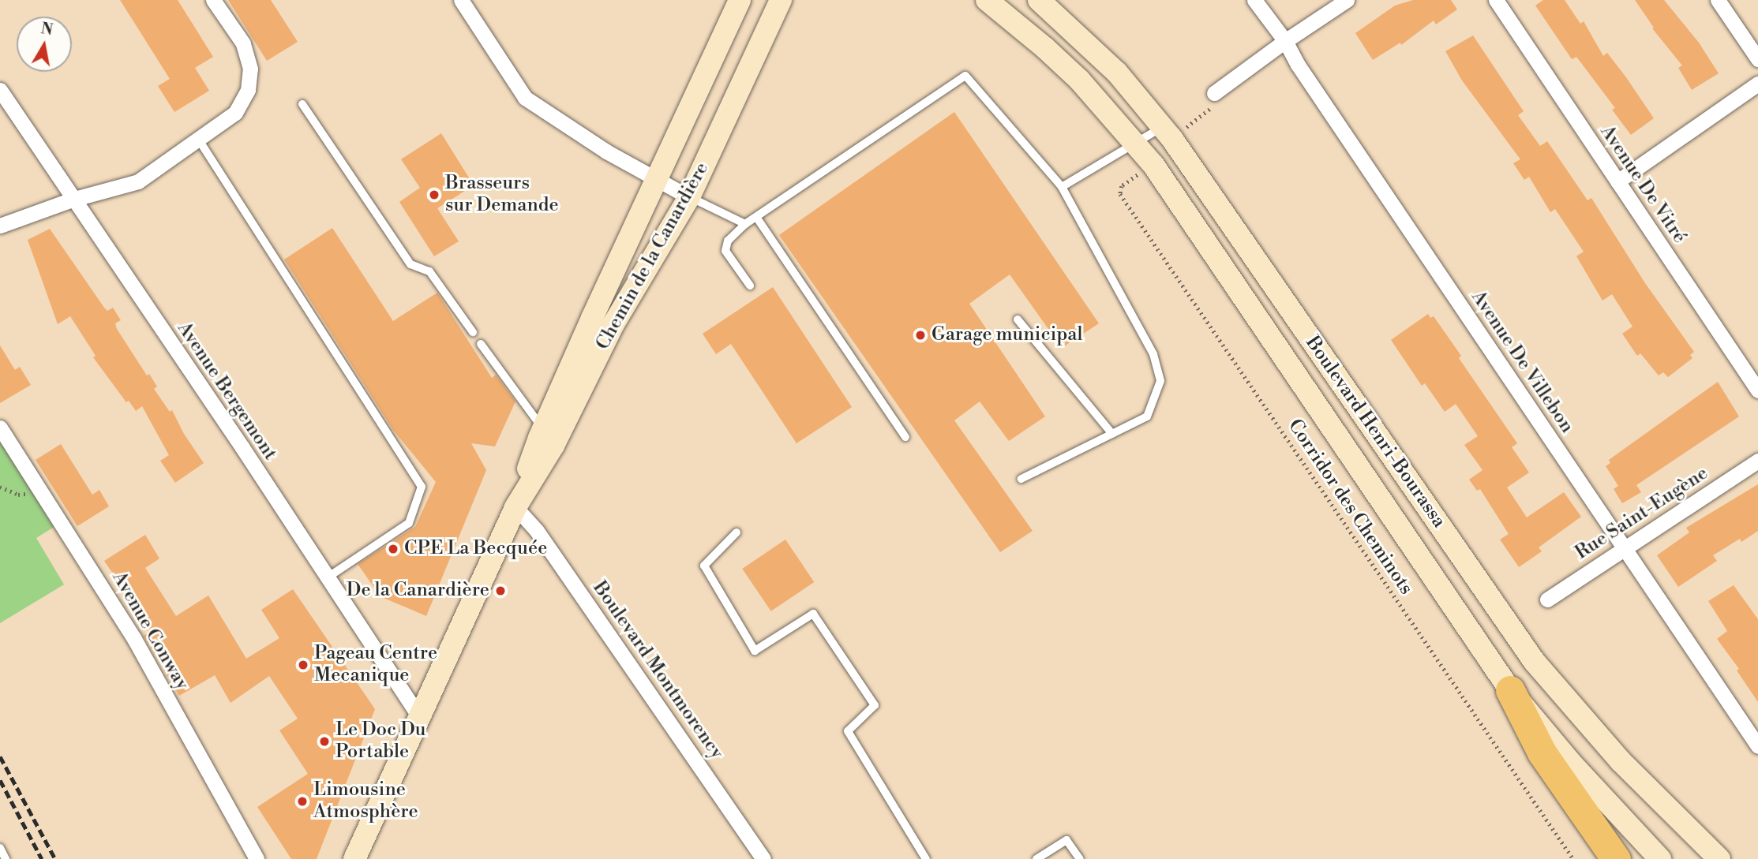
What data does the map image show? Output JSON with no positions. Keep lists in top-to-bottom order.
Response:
{
  "streets": {
    "main road": ["Chemin de la Canardière", "Boulevard Henri-Bourassa"],
    "street": [
      "Avenue De Vitré",
      "Avenue De Villebon",
      "Avenue Bergemont",
      "Rue Saint-Eugène",
      "Avenue Conway",
      "Boulevard Montmorency"
    ],
    "path": ["Corridor des Cheminots"]
  },
  "crossings": [
    ["Chemin de la Canardière", "Avenue Bergemont"],
    ["Chemin de la Canardière", "Boulevard Montmorency"],
    ["Avenue De Villebon", "Rue Saint-Eugène"]
  ],
  "places": [
    "Brasseurs sur Demande",
    "Garage municipal",
    "CPE La Becquée",
    "De la Canardière",
    "Pageau Centre Mecanique",
    "Le Doc Du Portable",
    "Limousine Atmosphère"
  ],
  "north": "top"
}
